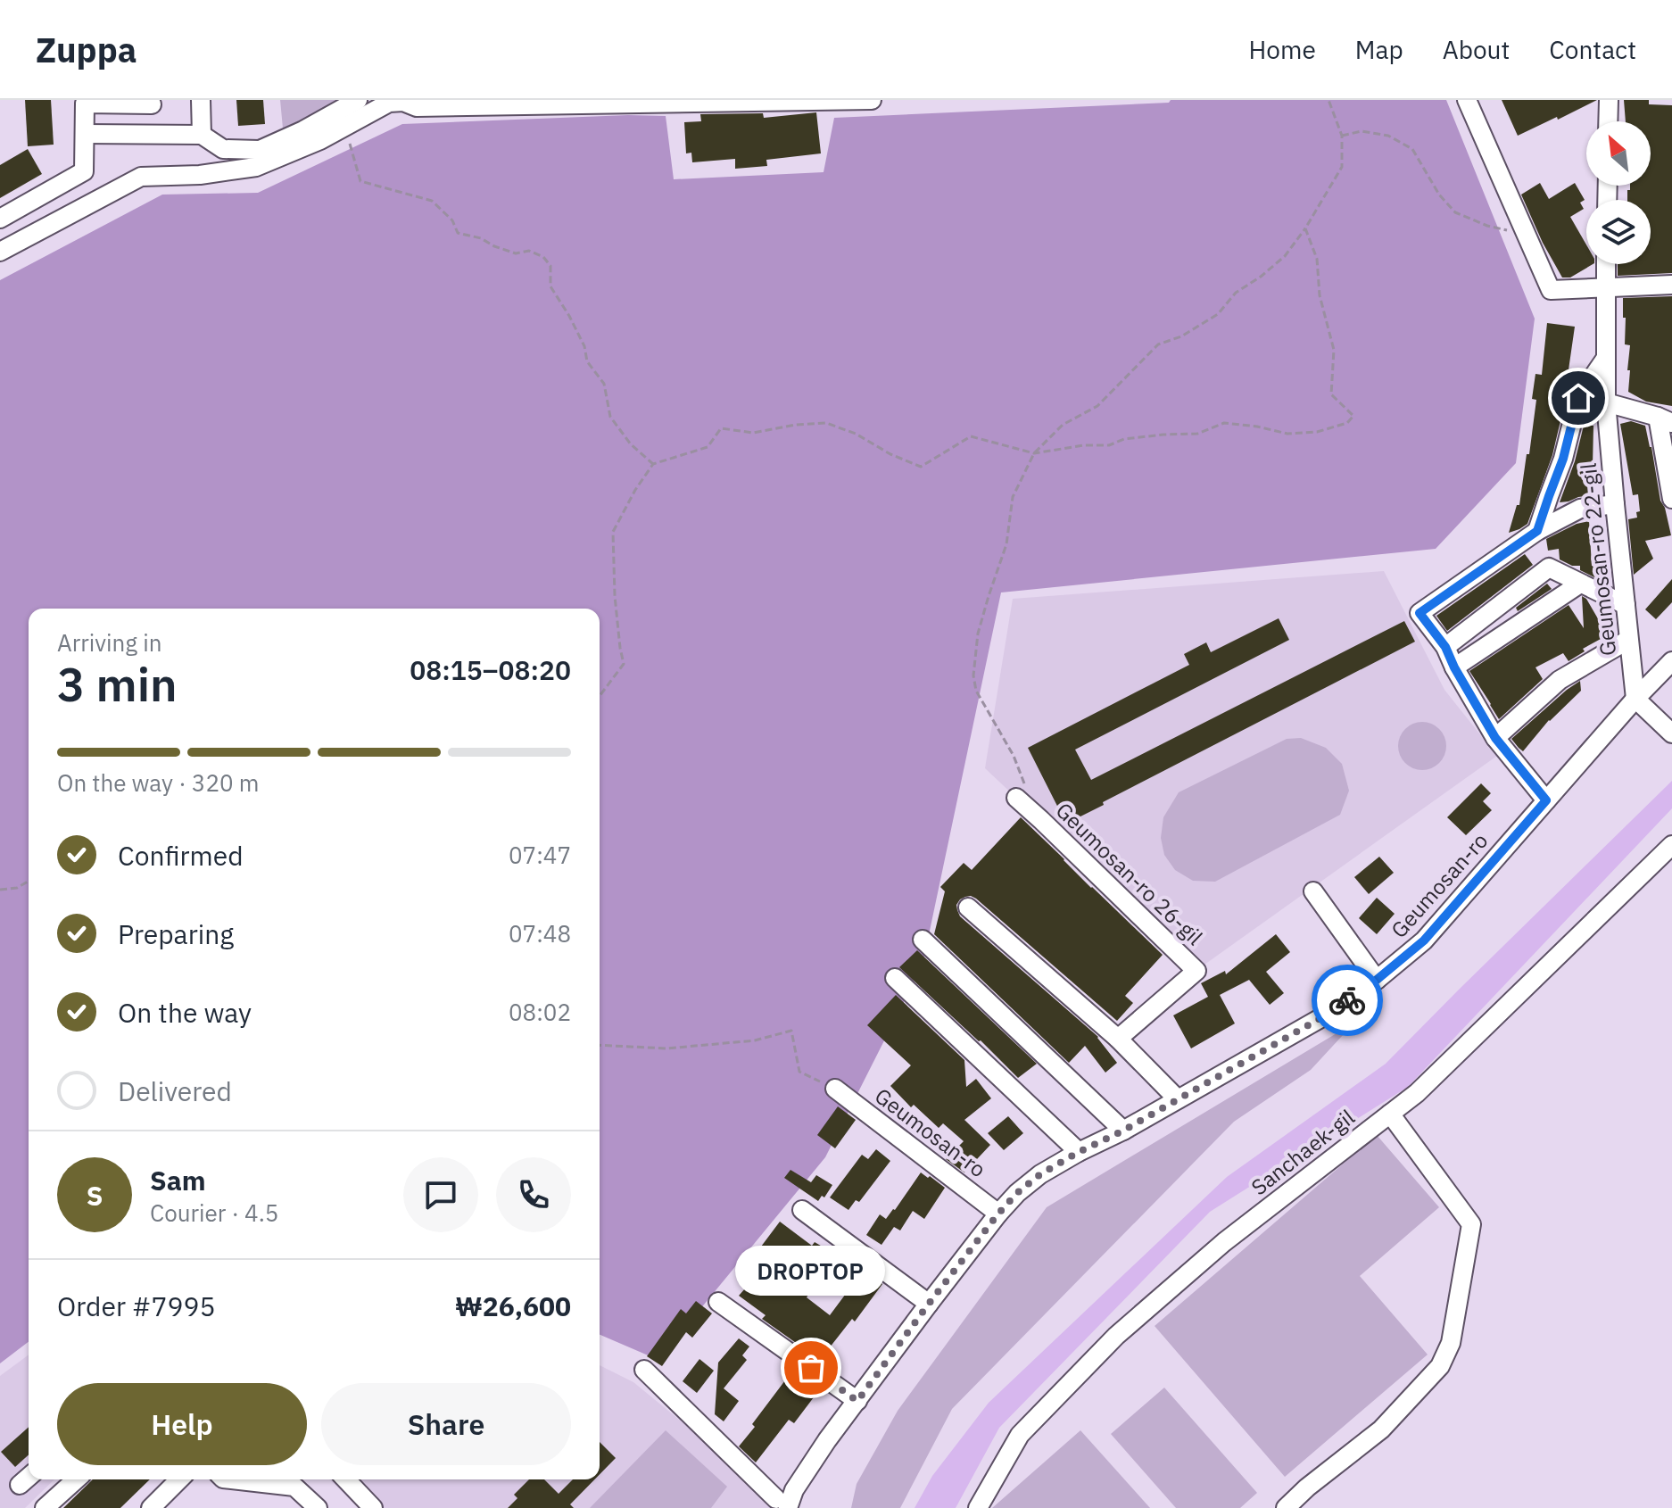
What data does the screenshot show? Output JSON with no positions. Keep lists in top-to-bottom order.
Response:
{
  "streets": {
    "street": [
      "Geumosan-ro 22-gil",
      "Geumosan-ro 26-gil",
      "Geumosan-ro",
      "Sanchaek-gil"
    ]
  },
  "crossings": [
    ["Geumosan-ro 22-gil", "Geumosan-ro"]
  ],
  "places": ["DROPTOP"],
  "north": "top left",
  "page": {
    "header": "Zuppa",
    "nav": [
      "Home",
      "Map",
      "About",
      "Contact"
    ],
    "heading": ["3 min", "Arriving in", "08:15–08:20"],
    "panel": [
      "Sam",
      "Courier · 4.5",
      "Order #7995",
      "₩26,600"
    ],
    "bar": "On the way · 320 m",
    "list": [
      ["Confirmed", "07:47"],
      ["Preparing", "07:48"],
      ["On the way", "08:02"],
      "Delivered"
    ],
    "round": "S",
    "bubble": "DROPTOP",
    "buttons": ["Help", "Share"]
  }
}
